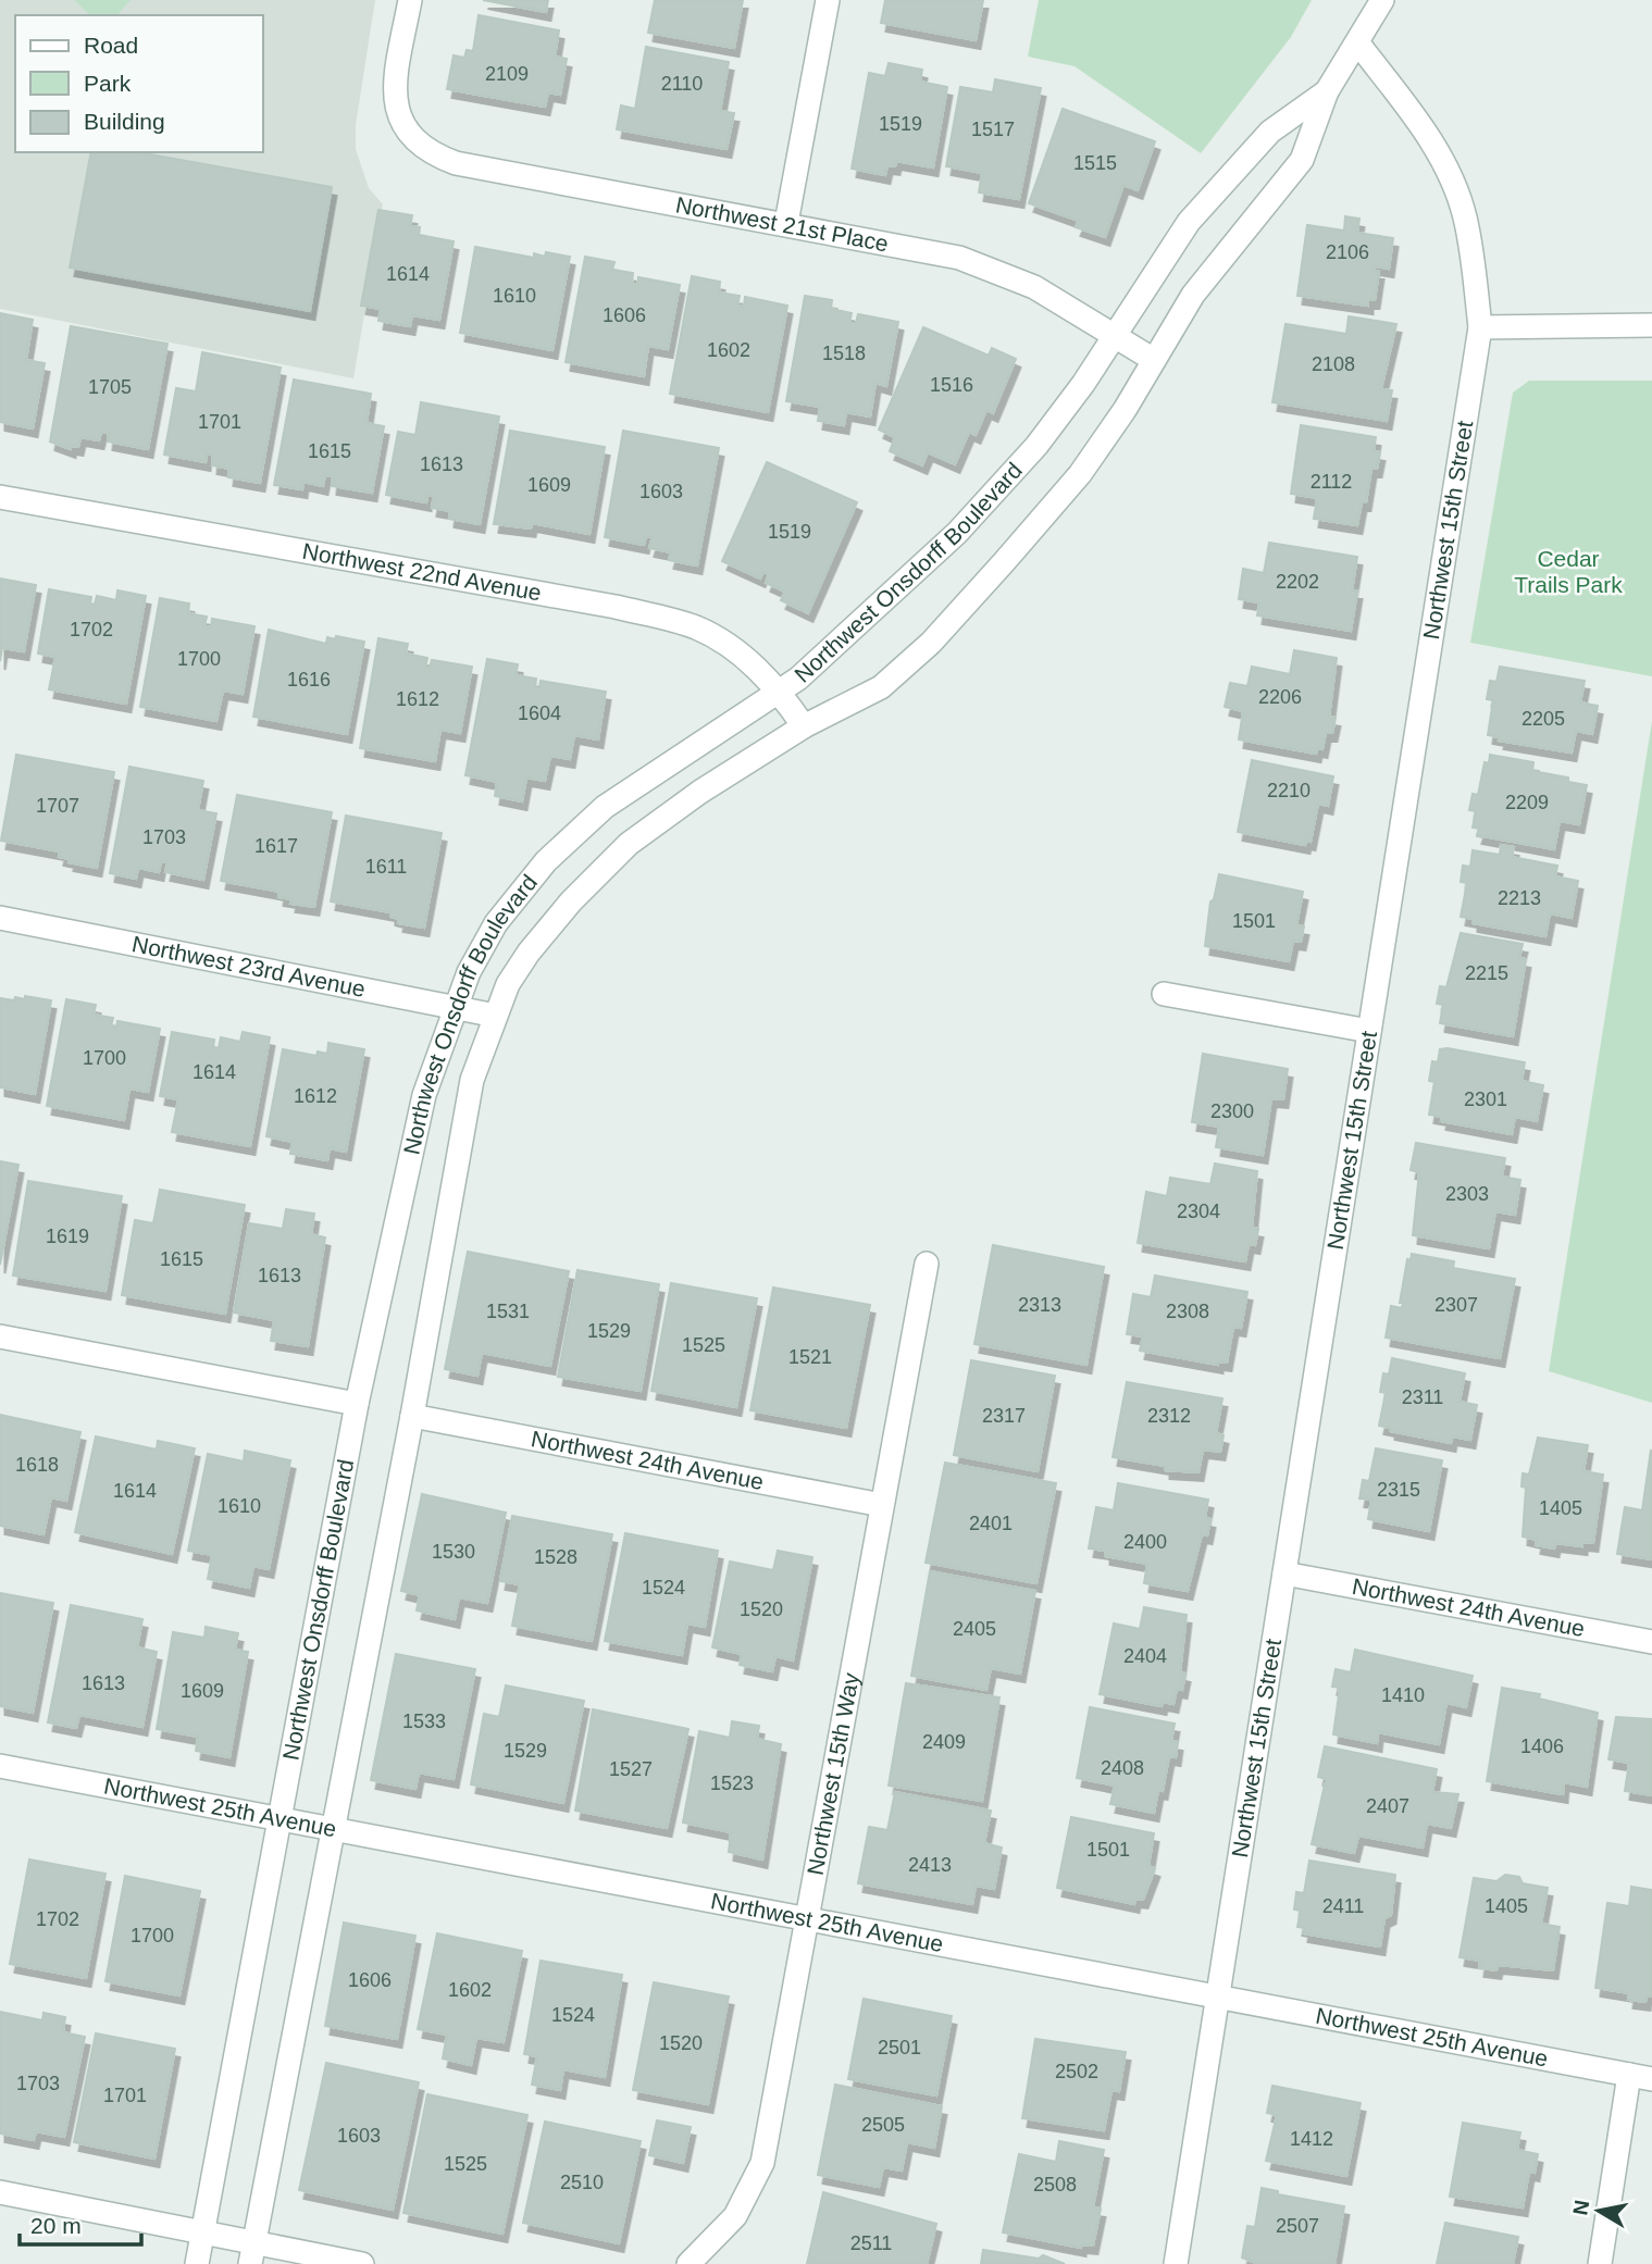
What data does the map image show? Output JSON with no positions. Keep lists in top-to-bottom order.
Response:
{
  "streets": {
    "street": [
      "Northwest 21st Place",
      "Northwest 15th Street",
      "Northwest Onsdorff Boulevard",
      "Northwest 22nd Avenue",
      "Northwest 23rd Avenue",
      "Northwest 24th Avenue",
      "Northwest 15th Way",
      "Northwest 25th Avenue"
    ]
  },
  "crossings": [
    ["Northwest 21st Place", "Northwest Onsdorff Boulevard"],
    ["Northwest 15th Street", "Northwest Onsdorff Boulevard"],
    ["Northwest 15th Street", "Northwest 24th Avenue"],
    ["Northwest 15th Street", "Northwest 25th Avenue"],
    ["Northwest Onsdorff Boulevard", "Northwest 22nd Avenue"],
    ["Northwest Onsdorff Boulevard", "Northwest 23rd Avenue"],
    ["Northwest Onsdorff Boulevard", "Northwest 24th Avenue"],
    ["Northwest Onsdorff Boulevard", "Northwest 25th Avenue"],
    ["Northwest 24th Avenue", "Northwest 15th Way"],
    ["Northwest 15th Way", "Northwest 25th Avenue"]
  ],
  "parks": ["Cedar Trails Park"],
  "house_numbers": [
    "2109",
    "2110",
    "1519",
    "1517",
    "1515",
    "2106",
    "1614",
    "1610",
    "1606",
    "1602",
    "1518",
    "2108",
    "1516",
    "1705",
    "1701",
    "1615",
    "1613",
    "2112",
    "1609",
    "1603",
    "1519",
    "2202",
    "1702",
    "1700",
    "1616",
    "2206",
    "1612",
    "1604",
    "2205",
    "2210",
    "2209",
    "1707",
    "1703",
    "1617",
    "1611",
    "2213",
    "1501",
    "2215",
    "1700",
    "1614",
    "1612",
    "2301",
    "2300",
    "2303",
    "2304",
    "1619",
    "1615",
    "1613",
    "2313",
    "2307",
    "1531",
    "2308",
    "1529",
    "1525",
    "1521",
    "2311",
    "2317",
    "2312",
    "1618",
    "2315",
    "1614",
    "1610",
    "1405",
    "2401",
    "2400",
    "1530",
    "1528",
    "1524",
    "1520",
    "2405",
    "2404",
    "1613",
    "1609",
    "1410",
    "1533",
    "2409",
    "1406",
    "1529",
    "2408",
    "1527",
    "1523",
    "2407",
    "1501",
    "2413",
    "2411",
    "1405",
    "1702",
    "1700",
    "1606",
    "1602",
    "1524",
    "1520",
    "2501",
    "2502",
    "1703",
    "1701",
    "2505",
    "1603",
    "1412",
    "1525",
    "2510",
    "2508",
    "2507",
    "2511"
  ],
  "legend": ["Road", "Park", "Building"],
  "scale_bar": "20 m",
  "north": "left"
}
